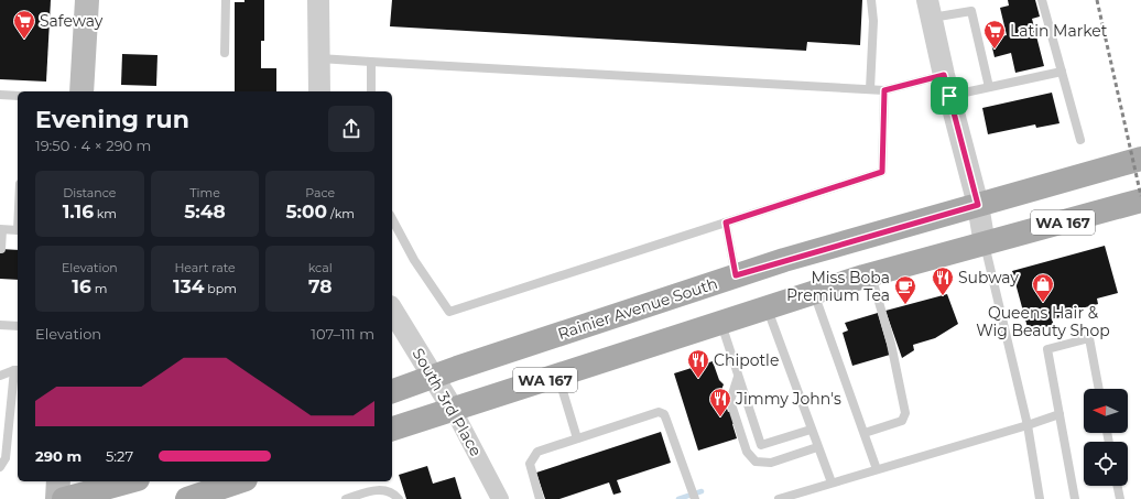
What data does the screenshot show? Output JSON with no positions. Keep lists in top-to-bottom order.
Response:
{
  "streets": {
    "main road": ["WA 167", "Rainier Avenue South"],
    "street": ["South 3rd Place"]
  },
  "crossings": [
    ["WA 167", "South 3rd Place"],
    ["Rainier Avenue South", "South 3rd Place"]
  ],
  "places": {
    "supermarket": ["Safeway", "Latin Market"],
    "restaurant": ["Subway", "Chipotle", "Jimmy John's"],
    "shop": ["Queens Hair & Wig Beauty Shop"],
    "cafe": ["Miss Boba Premium Tea"]
  },
  "north": "left",
  "page": {
    "heading": ["Evening run", "19:50 · 4 × 290 m"],
    "stats": [
      ["Distance", "1.16 km"],
      ["Time", "5:48"],
      ["Pace", "5:00 /km"],
      ["Elevation", "16 m"],
      ["Heart rate", "134 bpm"],
      ["kcal", "78"]
    ],
    "chart": ["Elevation", "107–111 m"],
    "list": [
      {
        "name": "290 m",
        "note": "5:27"
      }
    ]
  }
}
